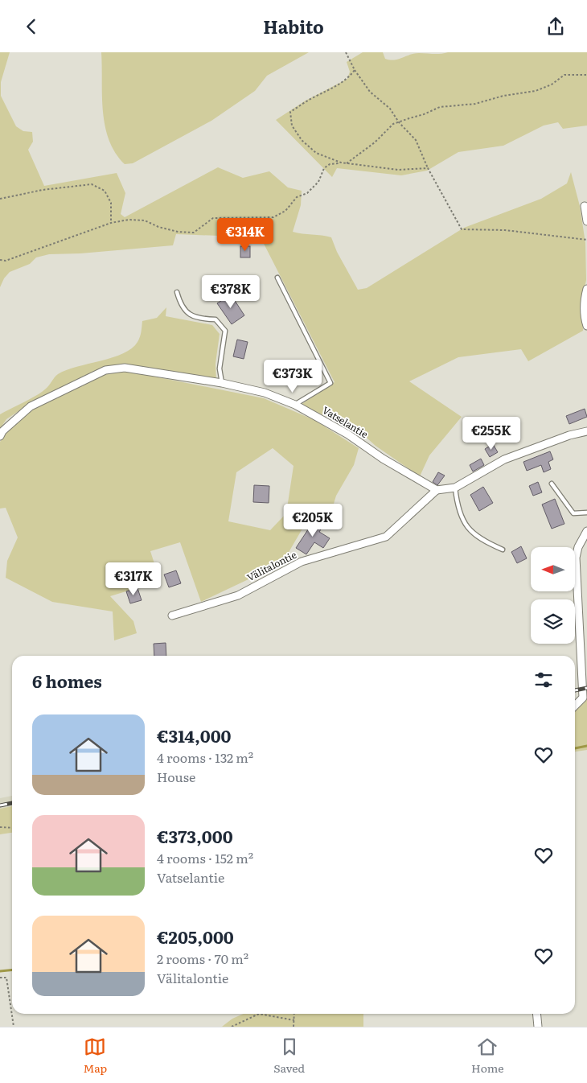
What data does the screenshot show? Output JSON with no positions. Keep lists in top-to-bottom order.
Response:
{
  "streets": {
    "street": ["Vatselantie", "Välitalontie"]
  },
  "crossings": [
    ["Vatselantie", "Välitalontie"]
  ],
  "north": "left",
  "page": {
    "header": "Habito",
    "price": [
      "€314K",
      "€378K",
      "€373K",
      "€255K",
      "€205K",
      "€317K"
    ],
    "heading": "6 homes",
    "list": [
      {
        "name": "€314,000",
        "note": "4 rooms · 132 m² · House"
      },
      {
        "name": "€373,000",
        "note": "4 rooms · 152 m² · Vatselantie"
      },
      {
        "name": "€205,000",
        "note": "2 rooms · 70 m² · Välitalontie"
      }
    ],
    "tabs": ["Map", "Saved", "Home"]
  }
}
